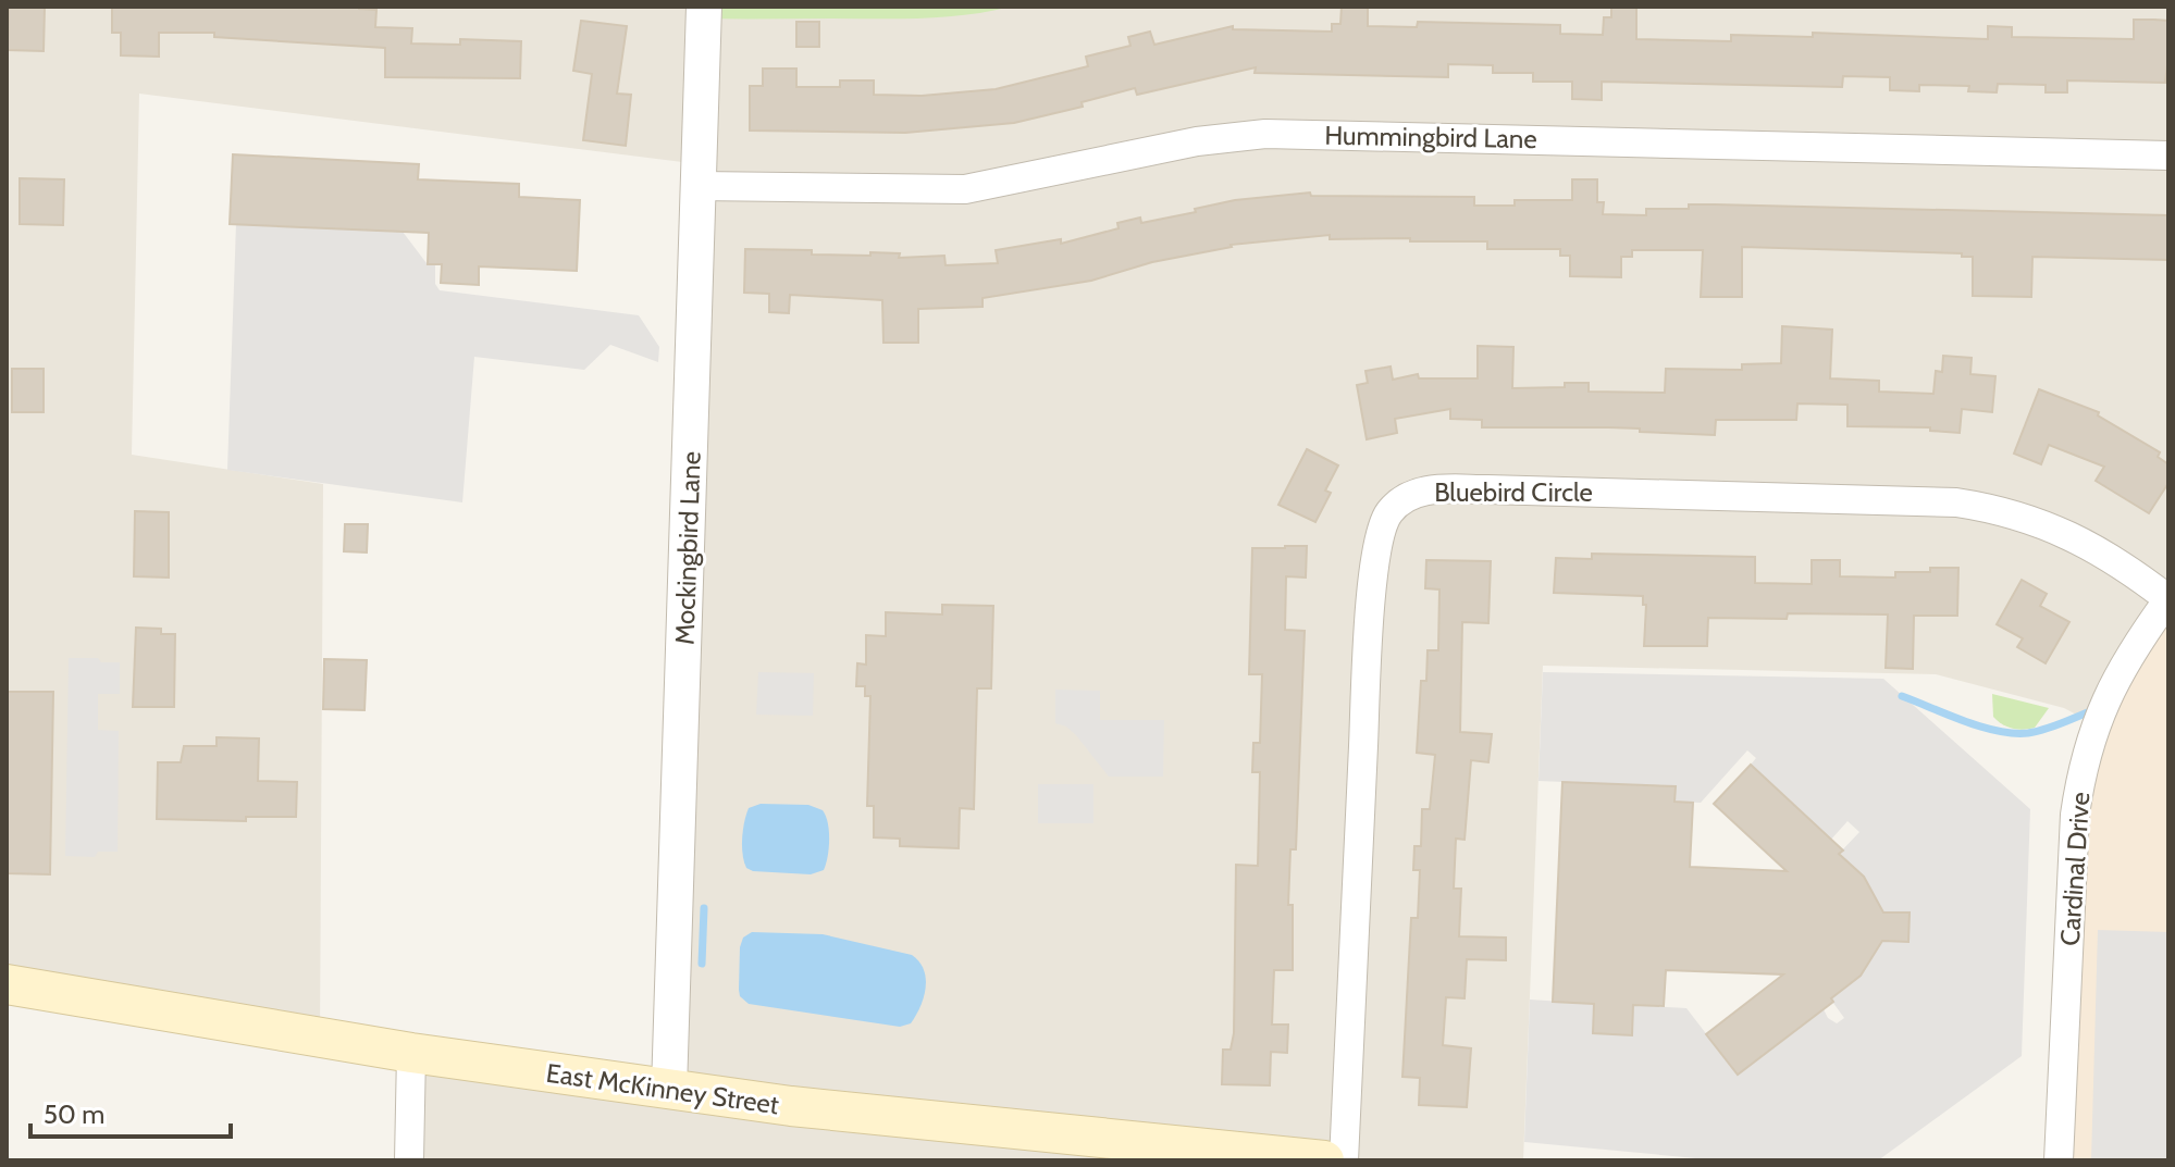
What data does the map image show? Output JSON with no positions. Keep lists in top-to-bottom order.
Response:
{
  "streets": {
    "main road": ["East McKinney Street"],
    "street": [
      "Hummingbird Lane",
      "Bluebird Circle",
      "Mockingbird Lane",
      "Cardinal Drive"
    ]
  },
  "crossings": [
    ["Hummingbird Lane", "Mockingbird Lane"],
    ["Bluebird Circle", "Cardinal Drive"],
    ["Mockingbird Lane", "East McKinney Street"]
  ],
  "scale_bar": "50 m"
}
